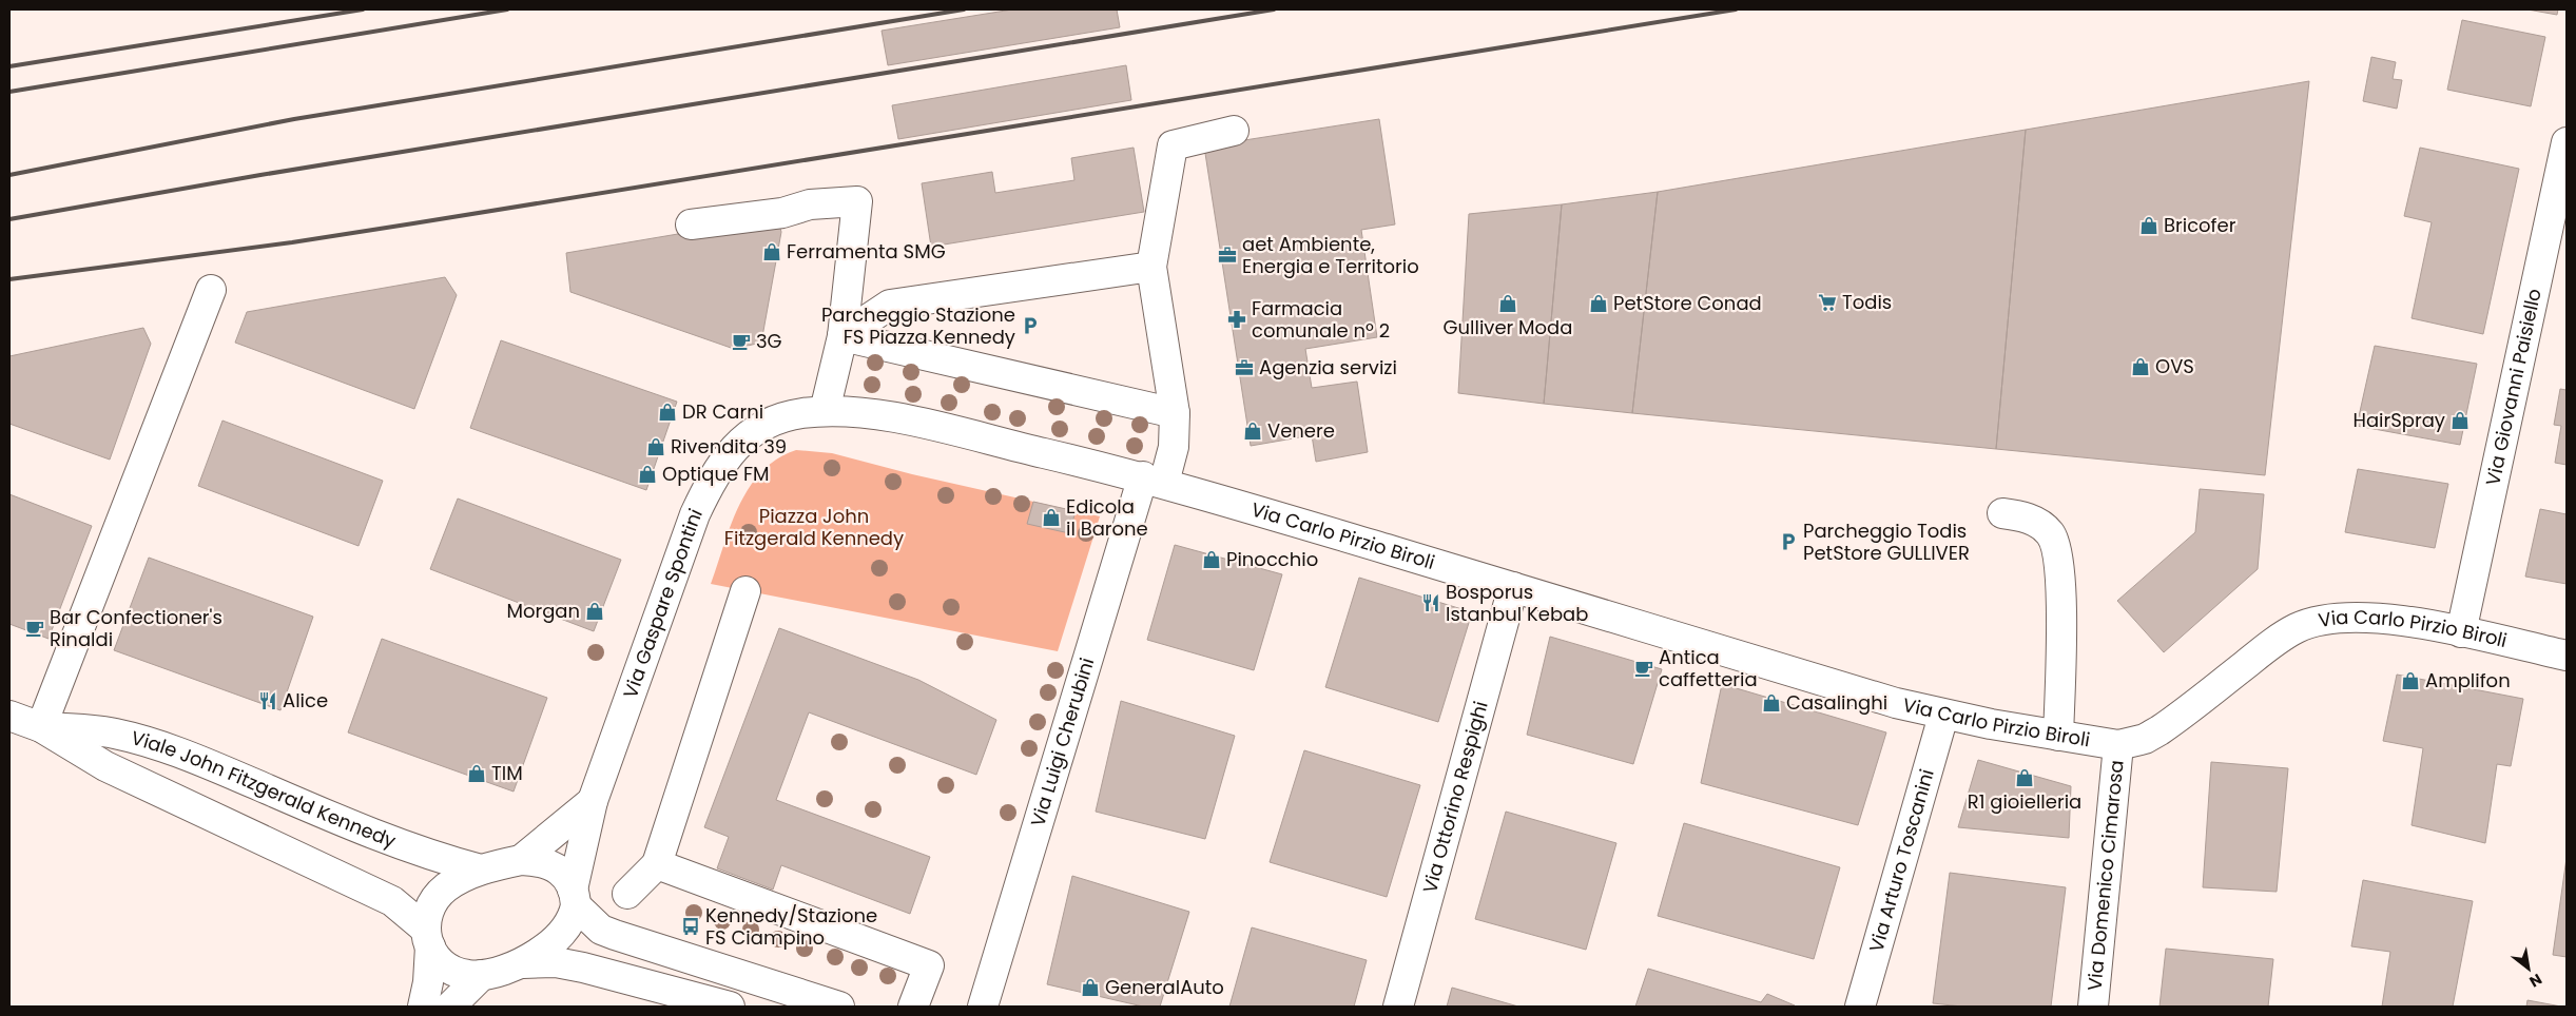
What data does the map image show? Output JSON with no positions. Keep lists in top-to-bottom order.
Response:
{
  "streets": {
    "street": [
      "Via Giovanni Paisiello",
      "Via Carlo Pirzio Biroli",
      "Via Gaspare Spontini",
      "Via Luigi Cherubini",
      "Viale John Fitzgerald Kennedy",
      "Via Ottorino Respighi",
      "Via Arturo Toscanini",
      "Via Domenico Cimarosa"
    ]
  },
  "crossings": [
    ["Via Giovanni Paisiello", "Via Carlo Pirzio Biroli"],
    ["Via Carlo Pirzio Biroli", "Via Luigi Cherubini"],
    ["Via Carlo Pirzio Biroli", "Via Ottorino Respighi"],
    ["Via Carlo Pirzio Biroli", "Via Arturo Toscanini"],
    ["Via Carlo Pirzio Biroli", "Via Domenico Cimarosa"],
    ["Via Gaspare Spontini", "Viale John Fitzgerald Kennedy"]
  ],
  "parks": ["Piazza John Fitzgerald Kennedy"],
  "places": {
    "shop": [
      "Bricofer",
      "Ferramenta SMG",
      "Gulliver Moda",
      "PetStore Conad",
      "OVS",
      "DR Carni",
      "HairSpray",
      "Venere",
      "Rivendita 39",
      "Optique FM",
      "Edicola il Barone",
      "Pinocchio",
      "Morgan",
      "Amplifon",
      "Casalinghi",
      "TIM",
      "R1 gioielleria",
      "GeneralAuto"
    ],
    "office": ["aet Ambiente, Energia e Territorio", "Agenzia servizi"],
    "supermarket": ["Todis"],
    "pharmacy": ["Farmacia comunale nº 2"],
    "parking": ["Parcheggio Stazione FS Piazza Kennedy", "Parcheggio Todis PetStore GULLIVER"],
    "cafe": ["3G", "Bar Confectioner's Rinaldi", "Antica caffetteria"],
    "restaurant": ["Bosporus Istanbul Kebab", "Alice"],
    "bus stop": ["Kennedy/Stazione FS Ciampino"]
  },
  "north": "bottom right"
}
